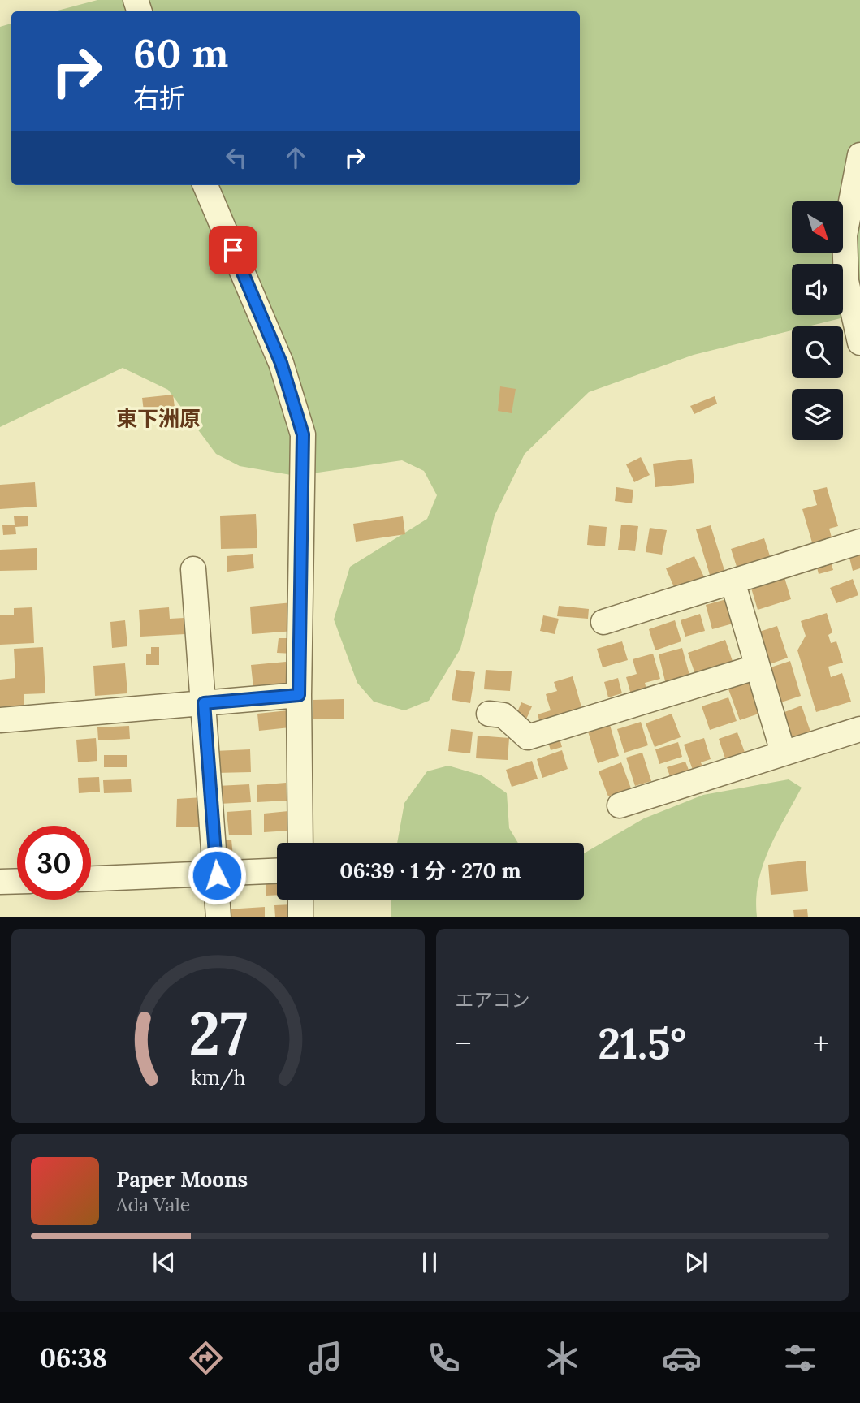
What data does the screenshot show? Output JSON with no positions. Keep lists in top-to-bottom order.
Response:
{
  "districts": ["東下洲原"],
  "north": "bottom right",
  "page": {
    "turn": ["60 m", "右折"],
    "limit": "30",
    "trip": "06:39 · 1 分 · 270 m",
    "tile": "エアコン",
    "heat": ["−", "21.5°", "+"],
    "song": ["Paper Moons", "Ada Vale"],
    "tabs": "06:38",
    "gauge": ["27", "km/h"]
  }
}
